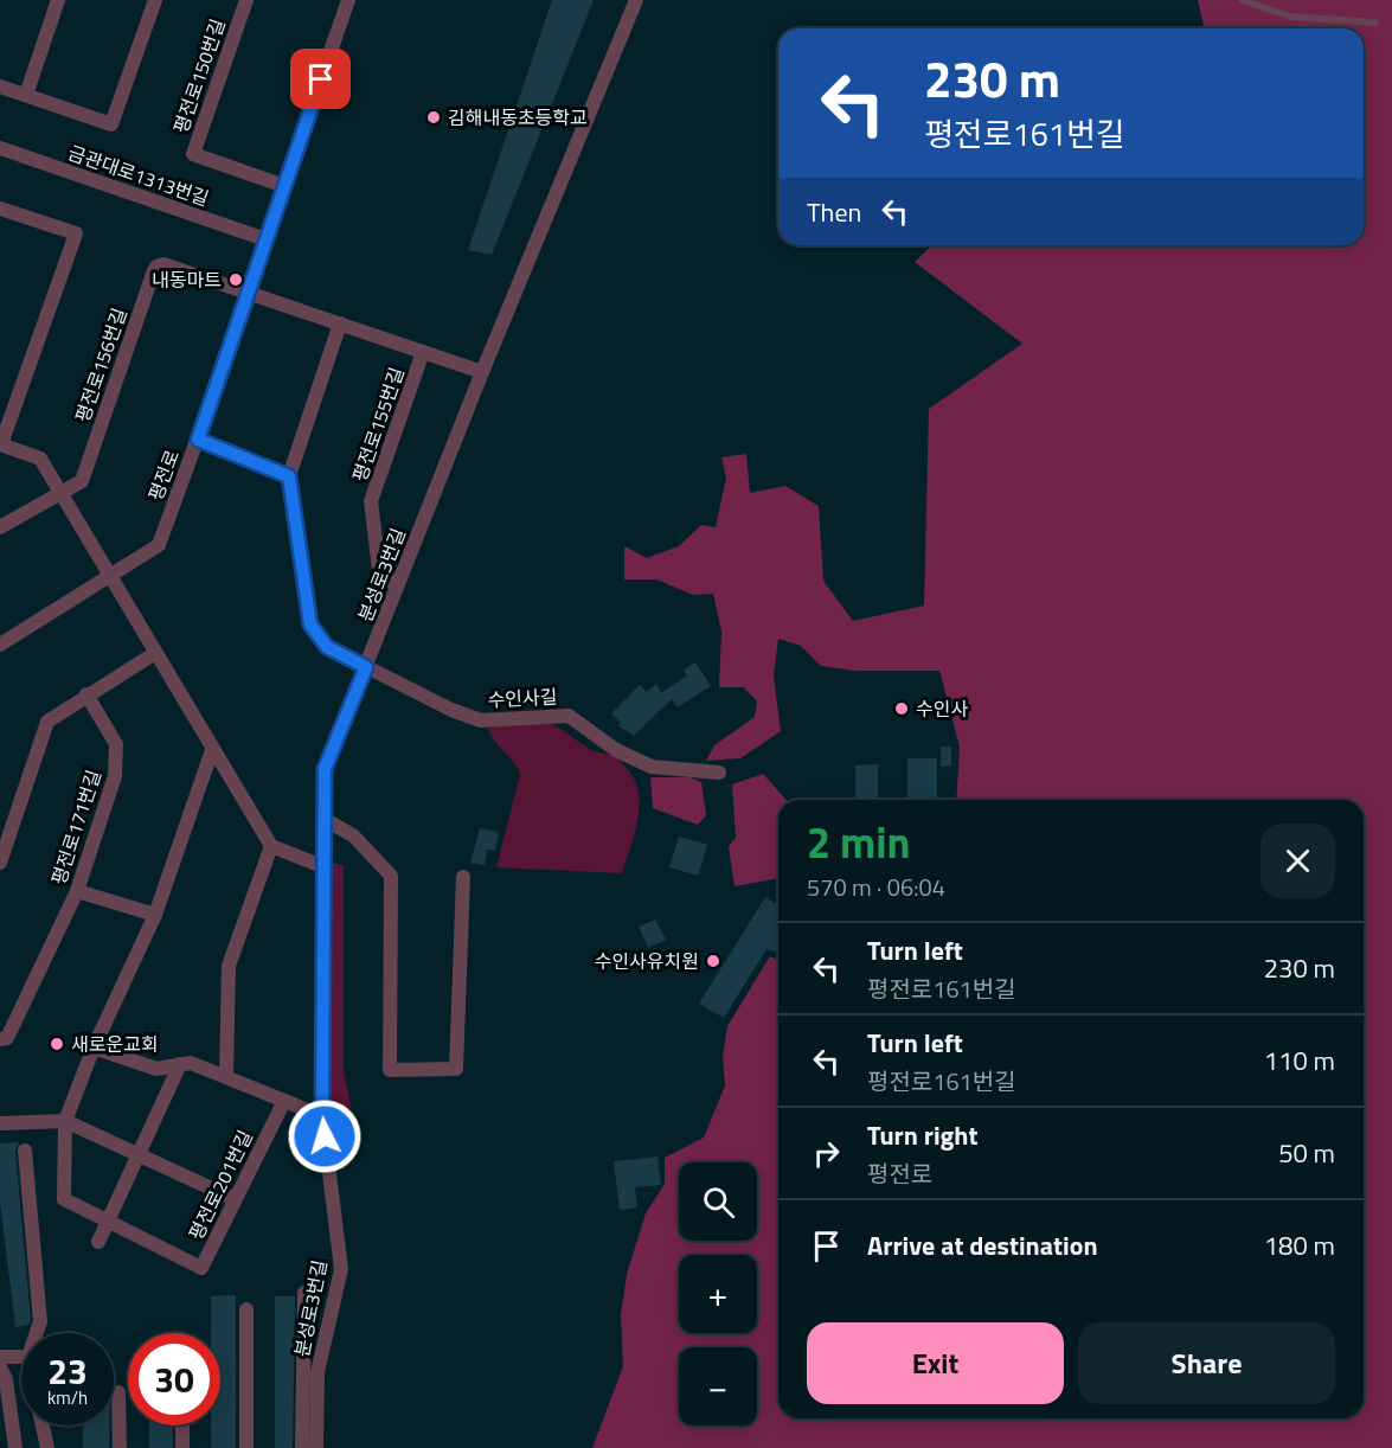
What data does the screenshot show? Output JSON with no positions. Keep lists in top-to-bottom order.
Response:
{
  "streets": {
    "street": [
      "평전로150번길",
      "금관대로1313번길",
      "평전로156번길",
      "평전로155번길",
      "평전로",
      "분성로3번길",
      "수인사길",
      "평전로171번길",
      "평전로201번길"
    ]
  },
  "crossings": [
    ["평전로150번길", "평전로"],
    ["금관대로1313번길", "평전로"],
    ["평전로156번길", "평전로155번길"],
    ["평전로156번길", "평전로"],
    ["평전로155번길", "평전로"],
    ["평전로155번길", "분성로3번길"],
    ["분성로3번길", "수인사길"]
  ],
  "places": [
    "김해내동초등학교",
    "내동마트",
    "수인사",
    "수인사유치원",
    "새로운교회"
  ],
  "page": {
    "turn": ["230 m", "평전로161번길"],
    "then": "Then",
    "heading": ["2 min", "570 m · 06:04"],
    "list": [
      {
        "name": "Turn left",
        "note": "평전로161번길",
        "value": "230 m"
      },
      {
        "name": "Turn left",
        "note": "평전로161번길",
        "value": "110 m"
      },
      {
        "name": "Turn right",
        "note": "평전로",
        "value": "50 m"
      },
      {
        "name": "Arrive at destination",
        "value": "180 m"
      }
    ],
    "map_buttons": ["+", "−"],
    "buttons": ["Exit", "Share"],
    "speed": "23 km/h",
    "limit": "30"
  }
}
